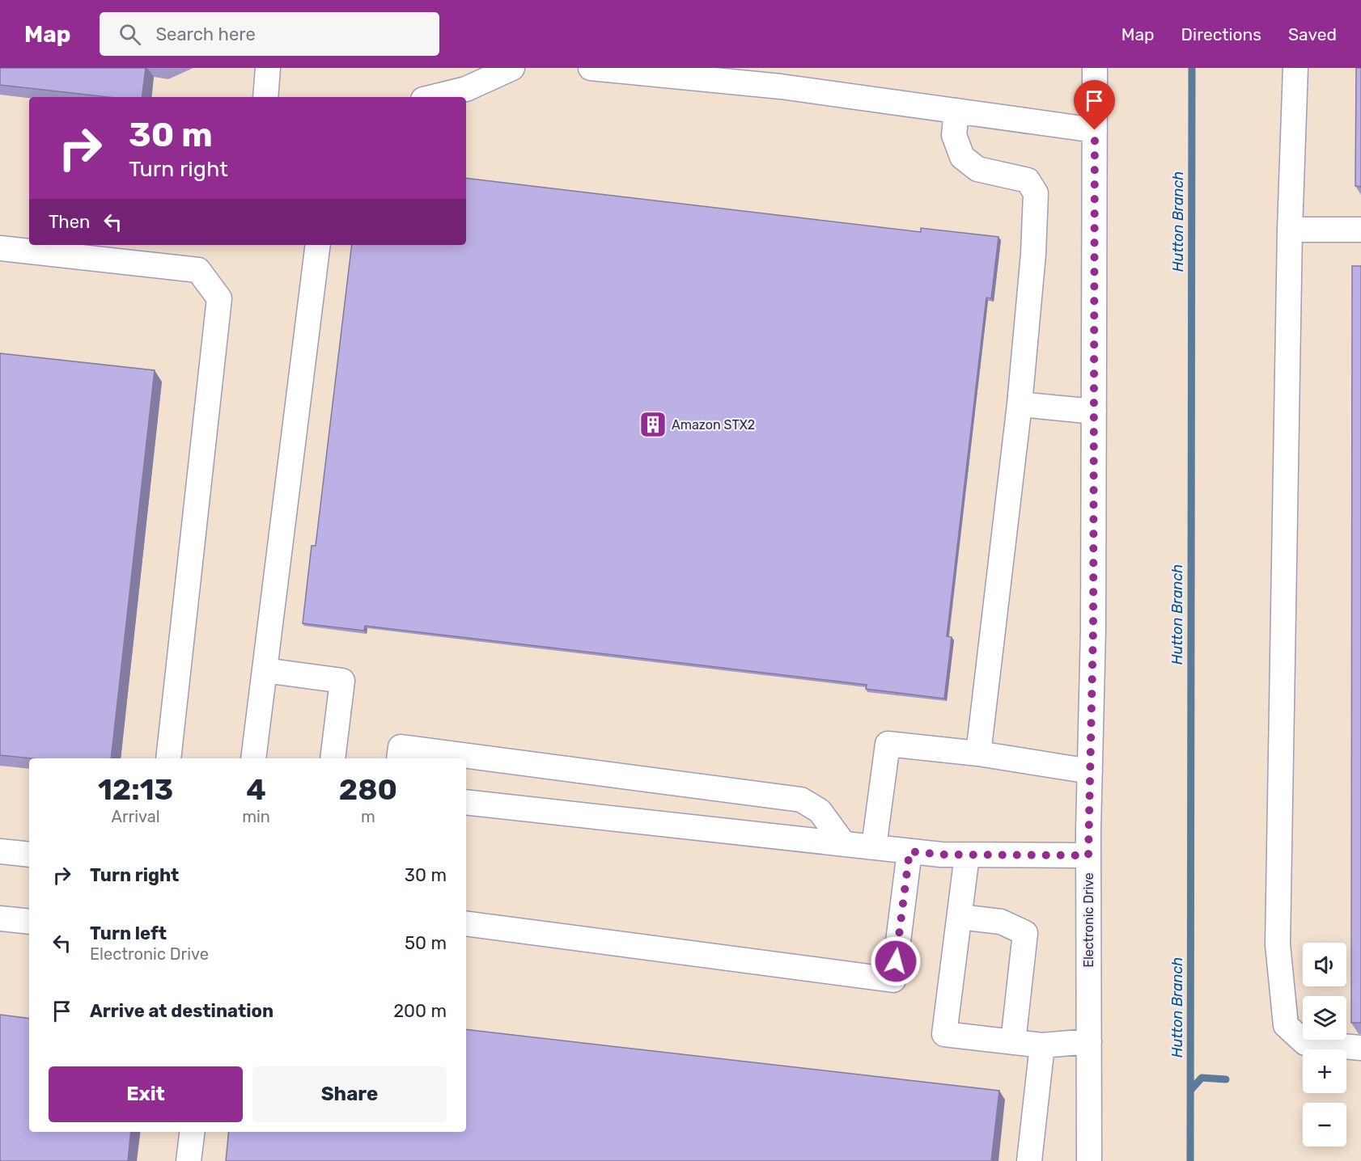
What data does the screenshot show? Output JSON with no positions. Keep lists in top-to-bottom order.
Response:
{
  "streets": {
    "street": ["Electronic Drive"]
  },
  "water": ["Hutton Branch"],
  "places": {
    "building": ["Amazon STX2"]
  },
  "page": {
    "header": "Map",
    "search": "Search here",
    "nav": ["Map", "Directions", "Saved"],
    "turn": ["30 m", "Turn right"],
    "then": "Then",
    "eta": [
      "12:13",
      "Arrival",
      "4",
      "min",
      "280",
      "m"
    ],
    "list": [
      {
        "name": "Turn right",
        "value": "30 m"
      },
      {
        "name": "Turn left",
        "note": "Electronic Drive",
        "value": "50 m"
      },
      {
        "name": "Arrive at destination",
        "value": "200 m"
      }
    ],
    "map_buttons": ["+", "−"],
    "buttons": ["Exit", "Share"]
  }
}
